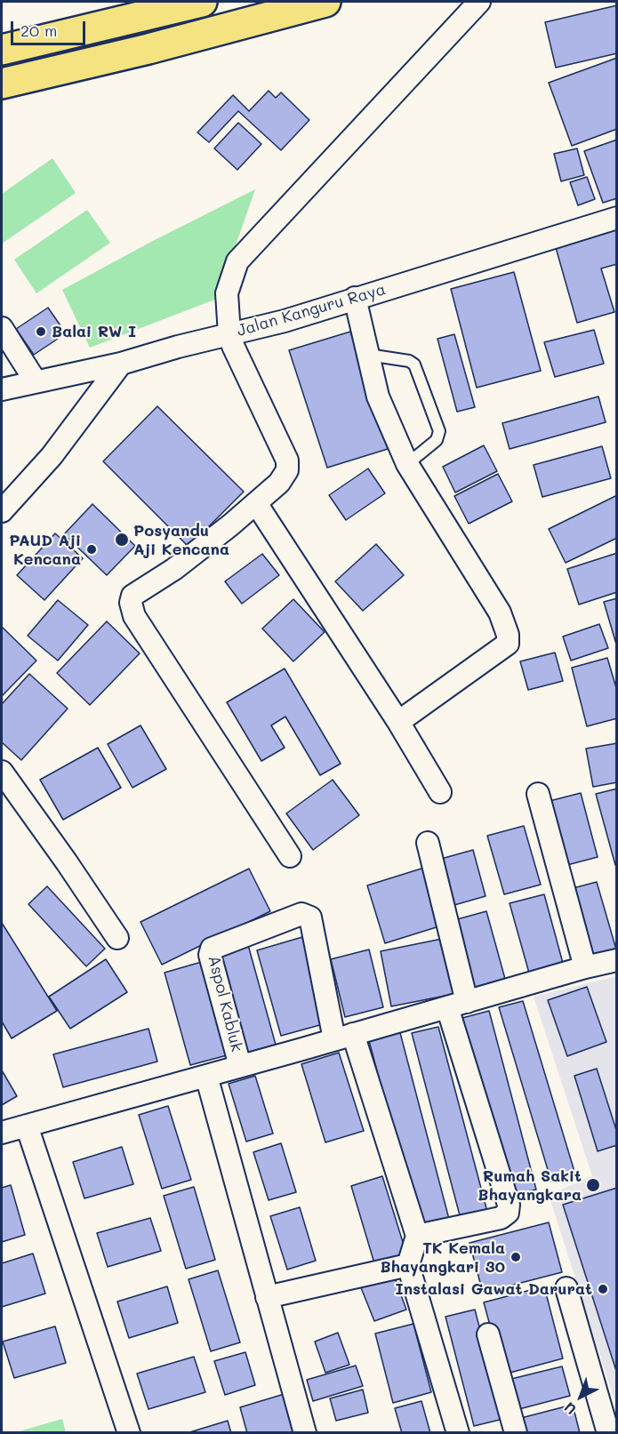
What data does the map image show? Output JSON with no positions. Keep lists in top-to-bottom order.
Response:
{
  "streets": {
    "street": ["Jalan Kanguru Raya", "Aspol Kabluk"]
  },
  "places": [
    "Balai RW I",
    "Posyandu Aji Kencana",
    "PAUD Aji Kencana",
    "Rumah Sakit Bhayangkara",
    "TK Kemala Bhayangkari 30",
    "Instalasi Gawat Darurat"
  ],
  "scale_bar": "20 m",
  "north": "bottom left"
}
